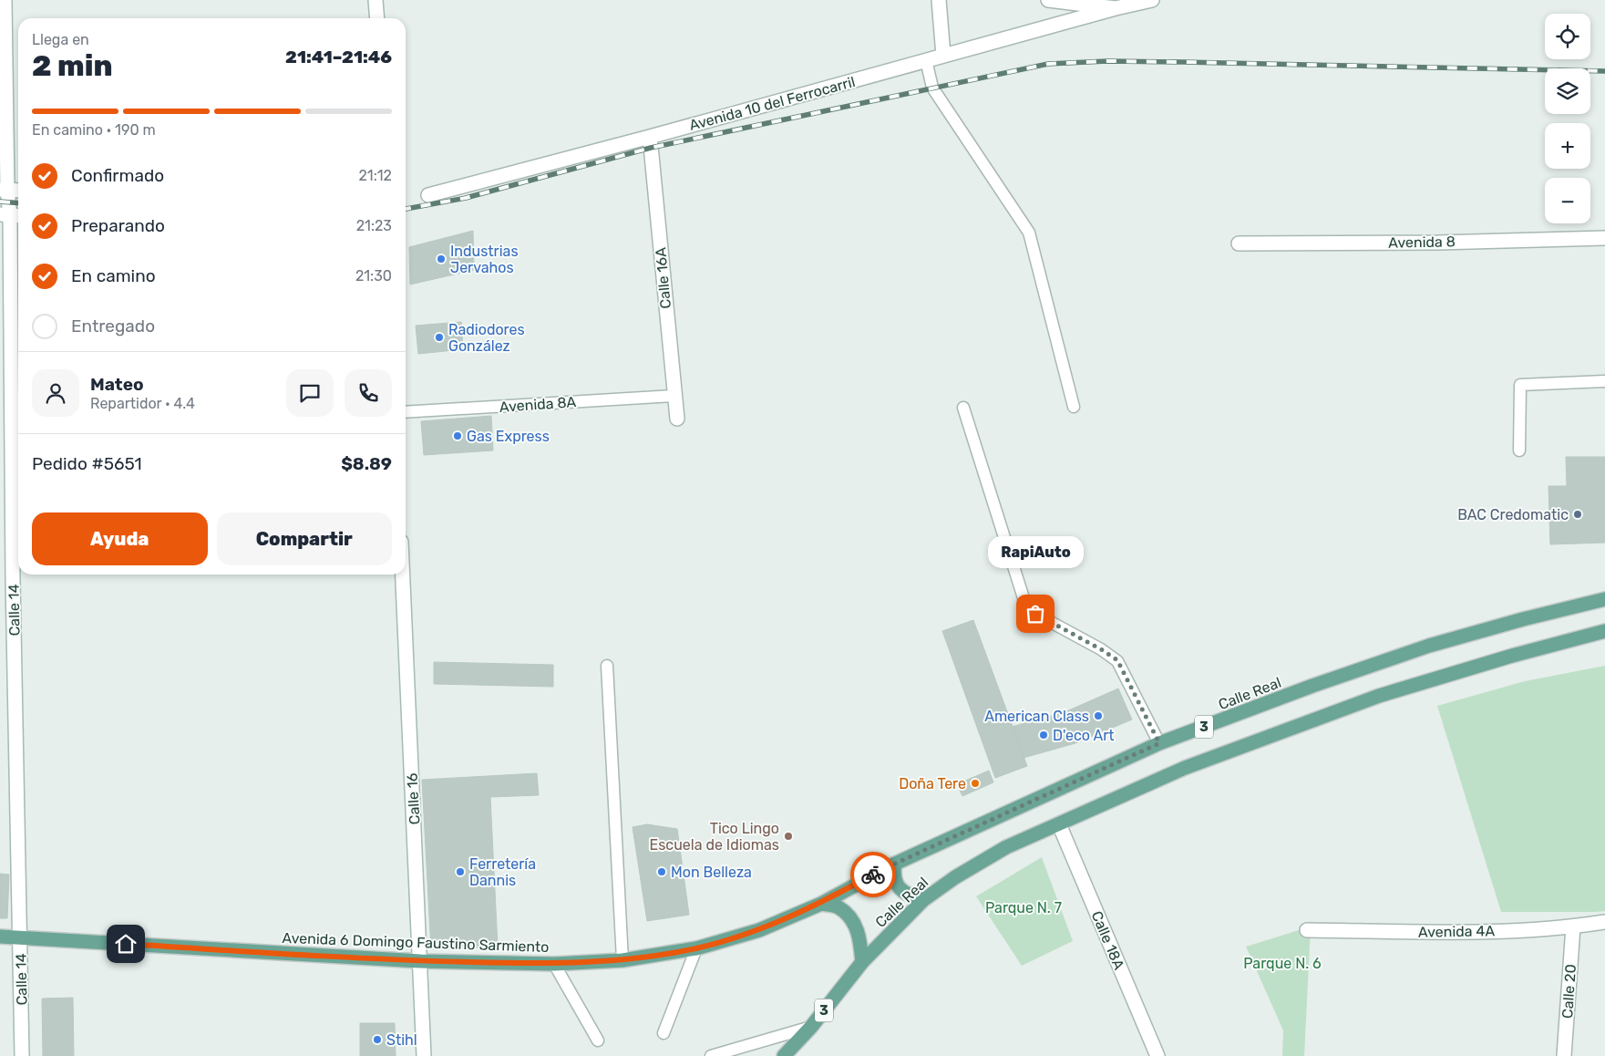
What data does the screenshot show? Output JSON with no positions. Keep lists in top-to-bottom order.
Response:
{
  "streets": {
    "main road": ["Calle Real", "3", "Avenida 6 Domingo Faustino Sarmiento"],
    "street": [
      "Avenida 10 del Ferrocarril",
      "Avenida 8",
      "Calle 16A",
      "Calle 14",
      "Calle 16",
      "Avenida 4A",
      "Calle 18A",
      "Calle 20"
    ],
    "lane": ["Avenida 8A"]
  },
  "crossings": [
    ["Avenida 10 del Ferrocarril", "Calle 16A"],
    ["Calle 16A", "Avenida 8A"],
    ["Calle 14", "Avenida 6 Domingo Faustino Sarmiento"],
    ["Calle Real", "3"],
    ["Calle Real", "Calle 18A"],
    ["Calle Real", "Avenida 6 Domingo Faustino Sarmiento"],
    ["Calle 16", "Avenida 6 Domingo Faustino Sarmiento"],
    ["Avenida 4A", "Calle 20"]
  ],
  "parks": ["Parque N. 7", "Parque N. 6"],
  "places": [
    "Industrias Jervahos",
    "Radiodores González",
    "Gas Express",
    "BAC Credomatic",
    "RapiAuto",
    "American Class",
    "D'eco Art",
    "Doña Tere",
    "Tico Lingo Escuela de Idiomas",
    "Ferretería Dannis",
    "Mon Belleza",
    "Stihl"
  ],
  "page": {
    "map_buttons": ["+", "−"],
    "heading": ["2 min", "Llega en", "21:41–21:46"],
    "panel": [
      "Mateo",
      "Repartidor · 4.4",
      "Pedido #5651",
      "$8.89"
    ],
    "bar": "En camino · 190 m",
    "list": [
      ["Confirmado", "21:12"],
      ["Preparando", "21:23"],
      ["En camino", "21:30"],
      "Entregado"
    ],
    "buttons": ["Ayuda", "Compartir"],
    "bubble": "RapiAuto"
  }
}
